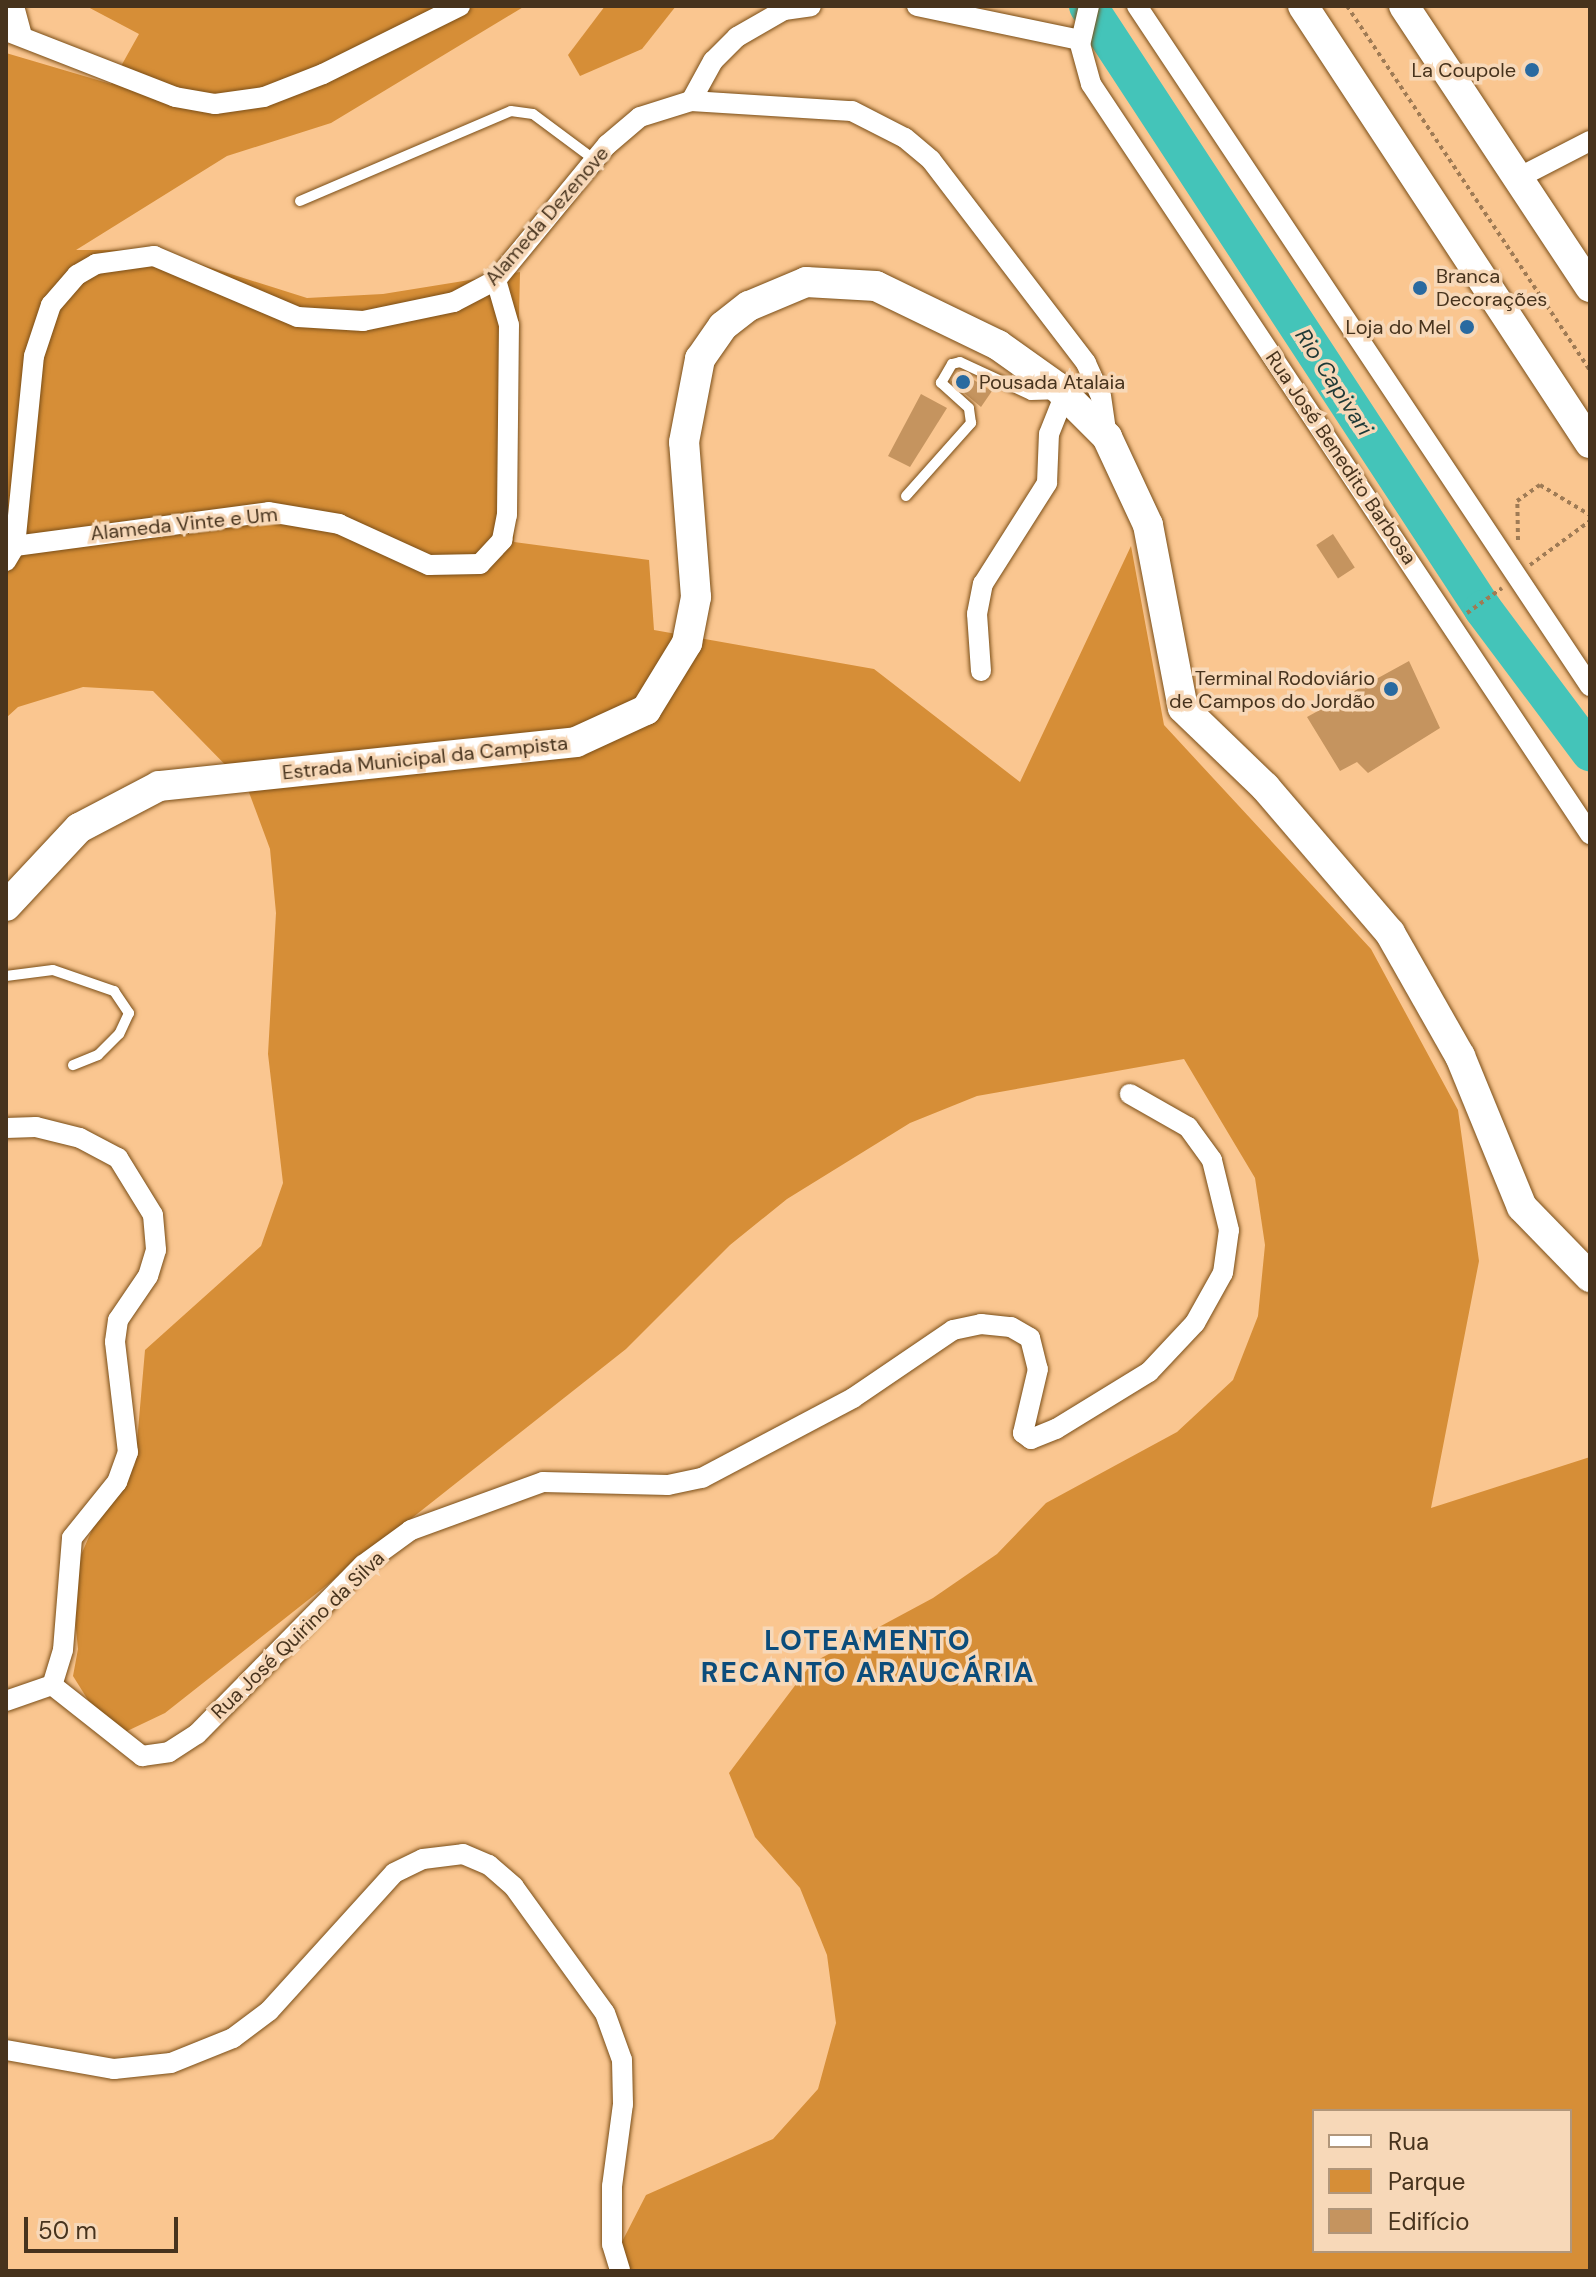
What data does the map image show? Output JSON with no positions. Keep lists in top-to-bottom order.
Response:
{
  "streets": {
    "main road": ["Estrada Municipal da Campista"],
    "street": [
      "Alameda Dezenove",
      "Rua José Benedito Barbosa",
      "Alameda Vinte e Um",
      "Rua José Quirino da Silva"
    ]
  },
  "crossings": [
    ["Alameda Dezenove", "Alameda Vinte e Um"]
  ],
  "districts": ["LOTEAMENTO RECANTO ARAUCÁRIA"],
  "water": ["Rio Capivari"],
  "places": [
    "La Coupole",
    "Branca Decorações",
    "Loja do Mel",
    "Pousada Atalaia",
    "Terminal Rodoviário de Campos do Jordão"
  ],
  "legend": ["Rua", "Parque", "Edifício"],
  "scale_bar": "50 m"
}
